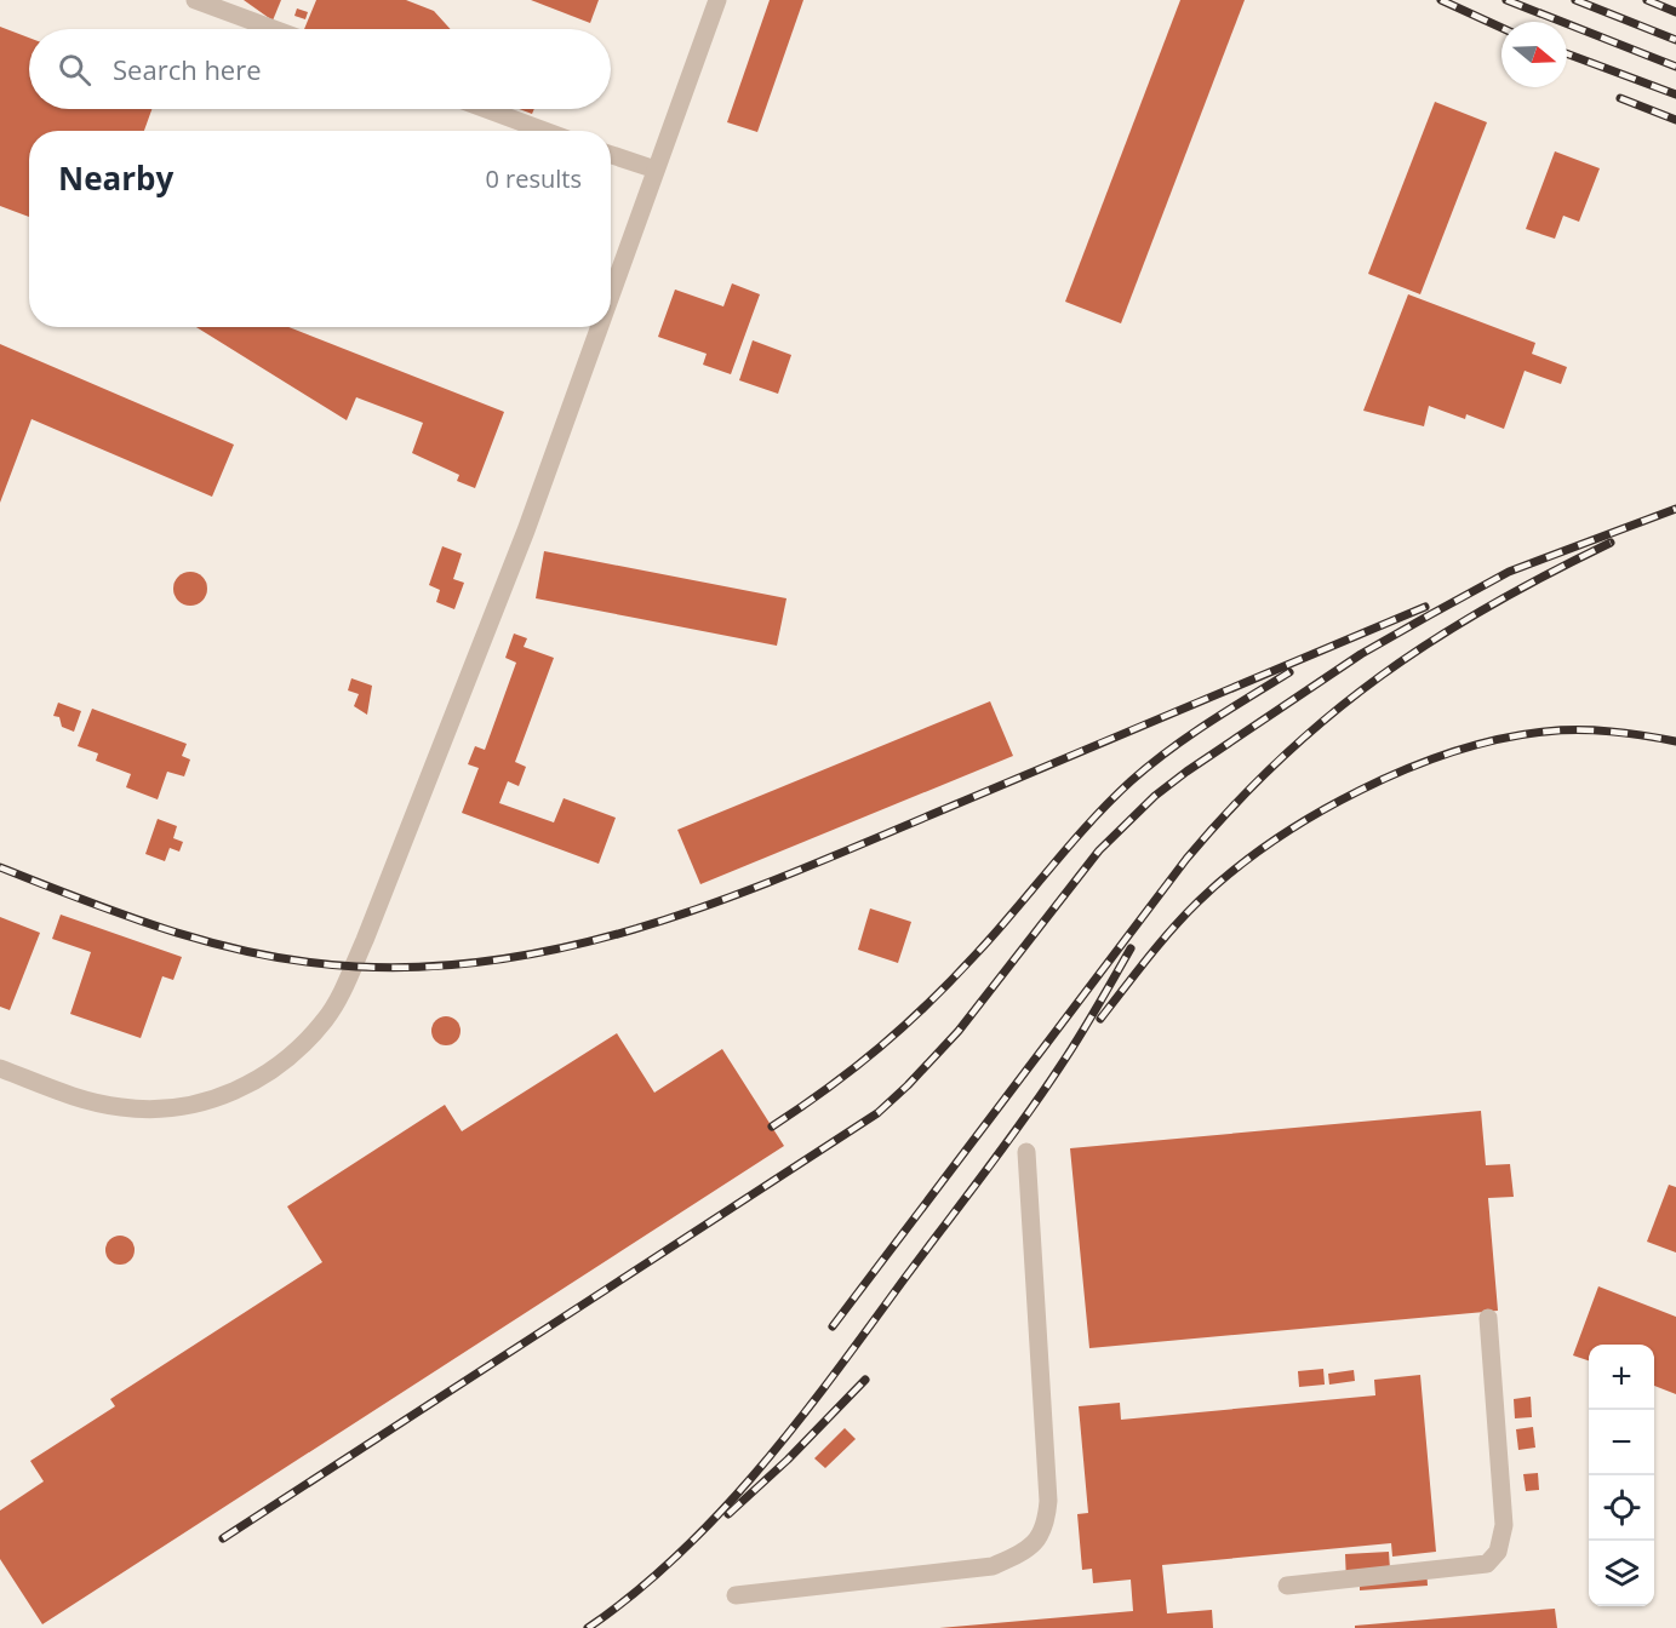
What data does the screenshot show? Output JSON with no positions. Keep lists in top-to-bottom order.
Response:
{
  "north": "right",
  "page": {
    "search": "Search here",
    "heading": ["Nearby", "0 results"],
    "map_buttons": ["+", "−"]
  }
}
